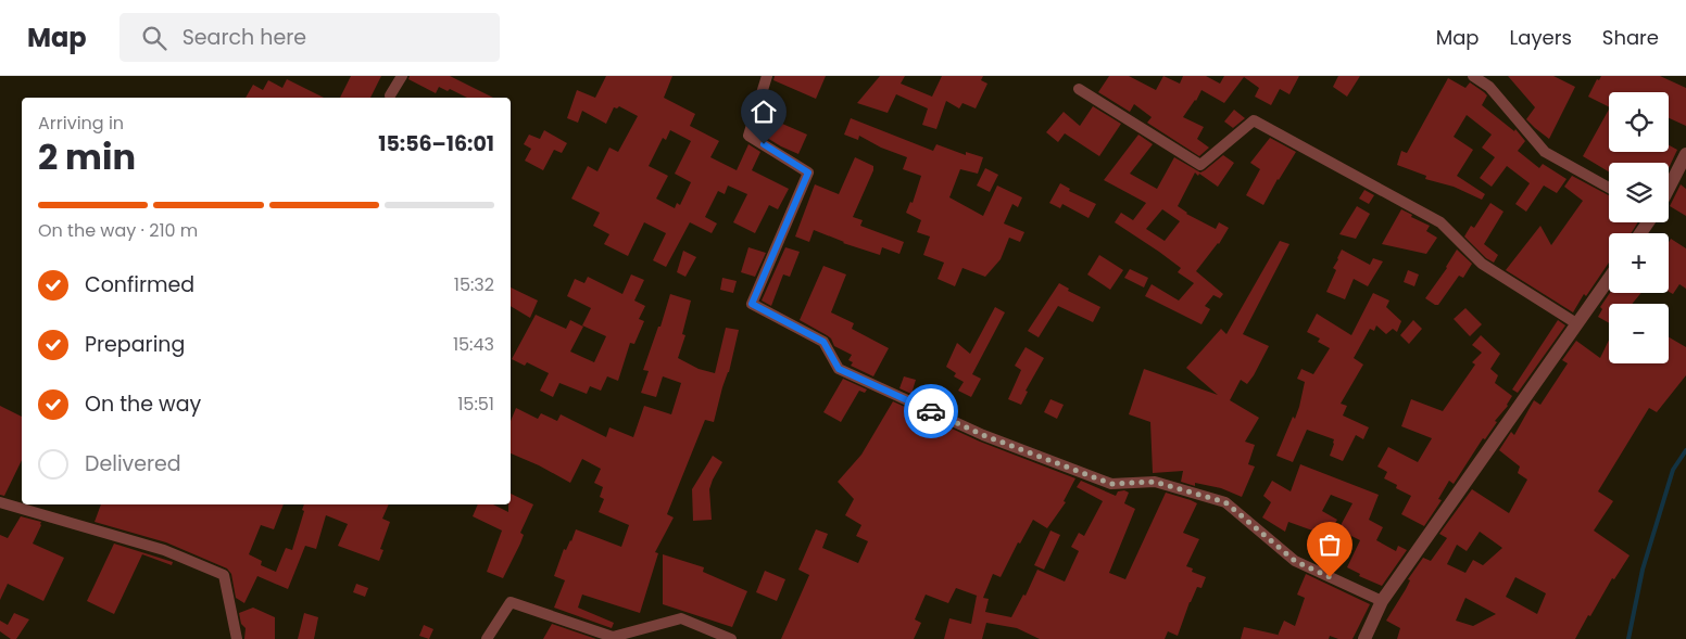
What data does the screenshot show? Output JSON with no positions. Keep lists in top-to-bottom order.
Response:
{
  "page": {
    "header": "Map",
    "search": "Search here",
    "nav": ["Map", "Layers", "Share"],
    "map_buttons": ["+", "−"],
    "heading": ["2 min", "Arriving in", "15:56–16:01"],
    "bar": "On the way · 210 m",
    "list": [
      ["Confirmed", "15:32"],
      ["Preparing", "15:43"],
      ["On the way", "15:51"],
      "Delivered"
    ]
  }
}
